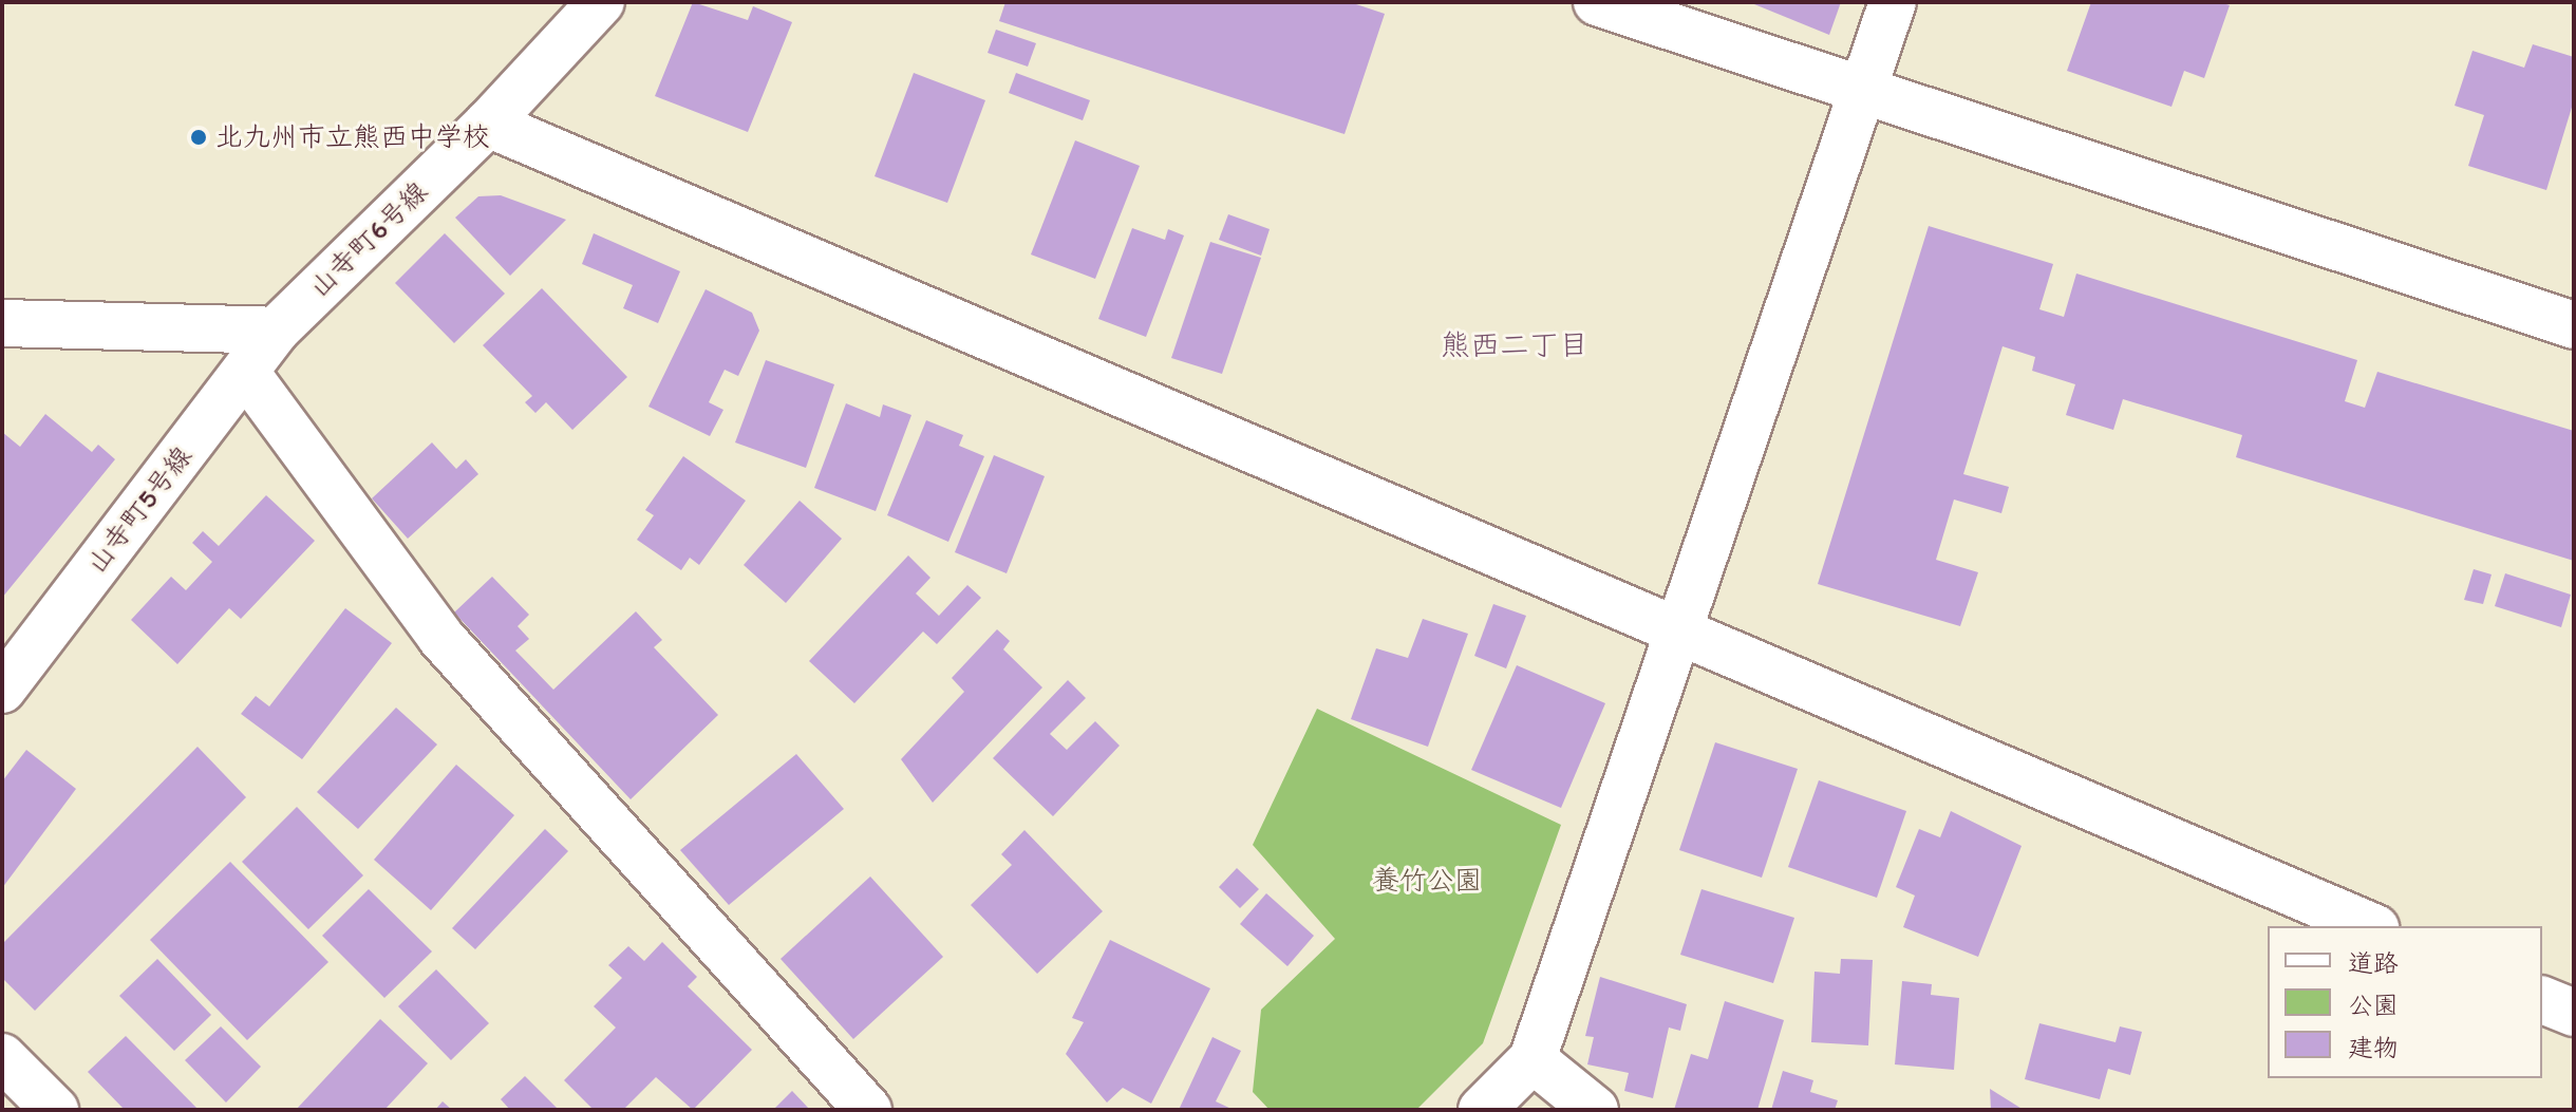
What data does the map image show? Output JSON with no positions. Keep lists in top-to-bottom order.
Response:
{
  "streets": {
    "street": ["山寺町6号線", "山寺町5号線"]
  },
  "crossings": [
    ["山寺町6号線", "山寺町5号線"]
  ],
  "districts": ["熊西二丁目"],
  "parks": ["養竹公園"],
  "places": ["北九州市立熊西中学校"],
  "legend": ["道路", "公園", "建物"]
}
